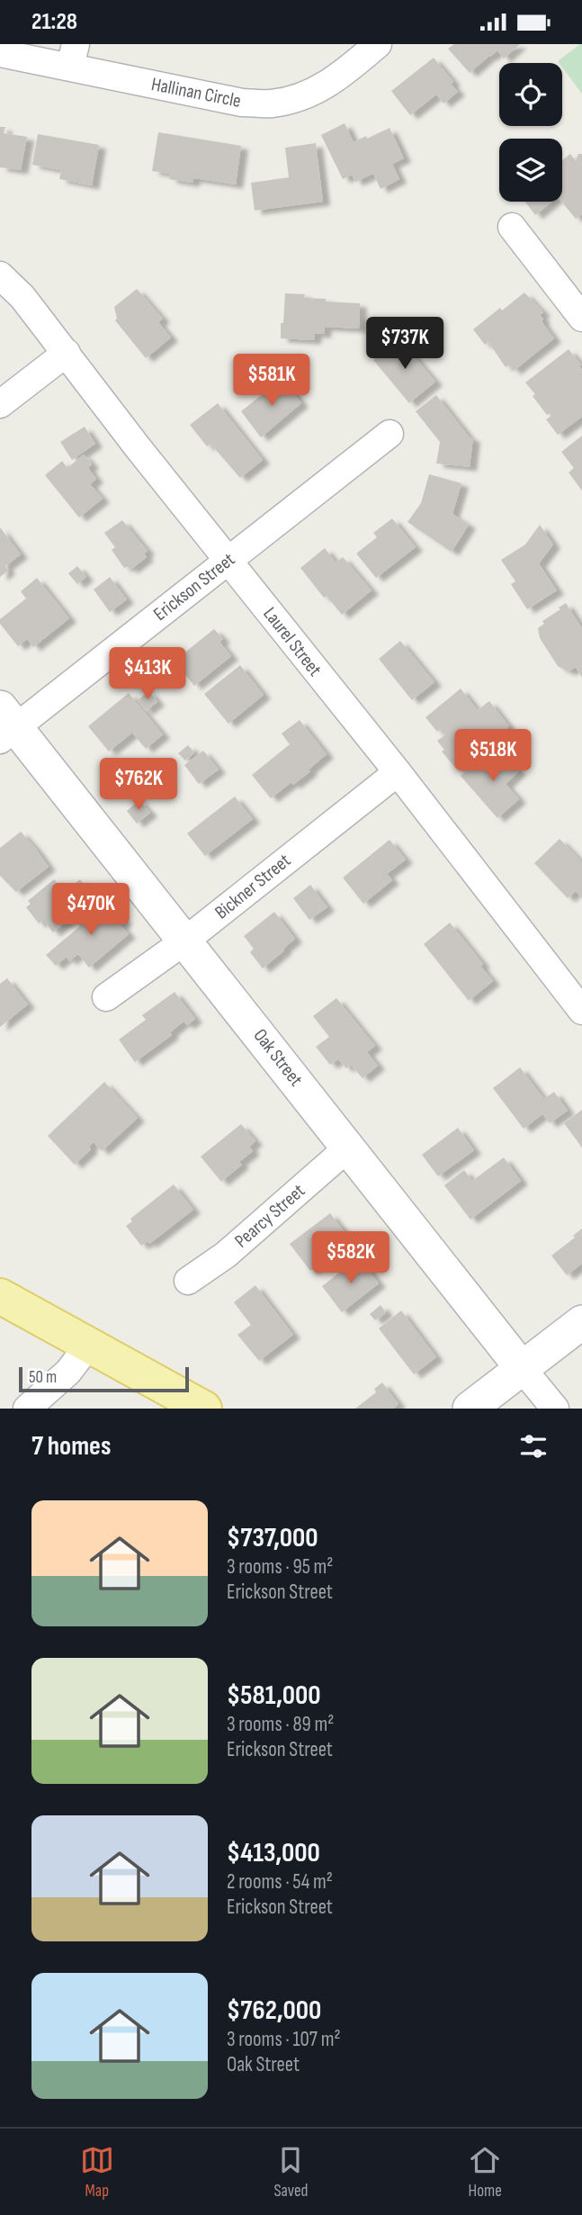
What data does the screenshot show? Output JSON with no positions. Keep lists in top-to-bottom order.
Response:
{
  "streets": {
    "street": [
      "Hallinan Circle",
      "Erickson Street",
      "Laurel Street",
      "Bickner Street",
      "Oak Street",
      "Pearcy Street"
    ]
  },
  "crossings": [
    ["Erickson Street", "Laurel Street"],
    ["Erickson Street", "Oak Street"],
    ["Laurel Street", "Bickner Street"],
    ["Bickner Street", "Oak Street"],
    ["Oak Street", "Pearcy Street"]
  ],
  "scale_bar": "50 m",
  "page": {
    "status": "21:28",
    "price": [
      "$737K",
      "$581K",
      "$413K",
      "$518K",
      "$762K",
      "$470K",
      "$582K"
    ],
    "scale": "50 m",
    "heading": "7 homes",
    "list": [
      {
        "name": "$737,000",
        "note": "3 rooms · 95 m² · Erickson Street"
      },
      {
        "name": "$581,000",
        "note": "3 rooms · 89 m² · Erickson Street"
      },
      {
        "name": "$413,000",
        "note": "2 rooms · 54 m² · Erickson Street"
      },
      {
        "name": "$762,000",
        "note": "3 rooms · 107 m² · Oak Street"
      }
    ],
    "tabs": ["Map", "Saved", "Home"]
  }
}
